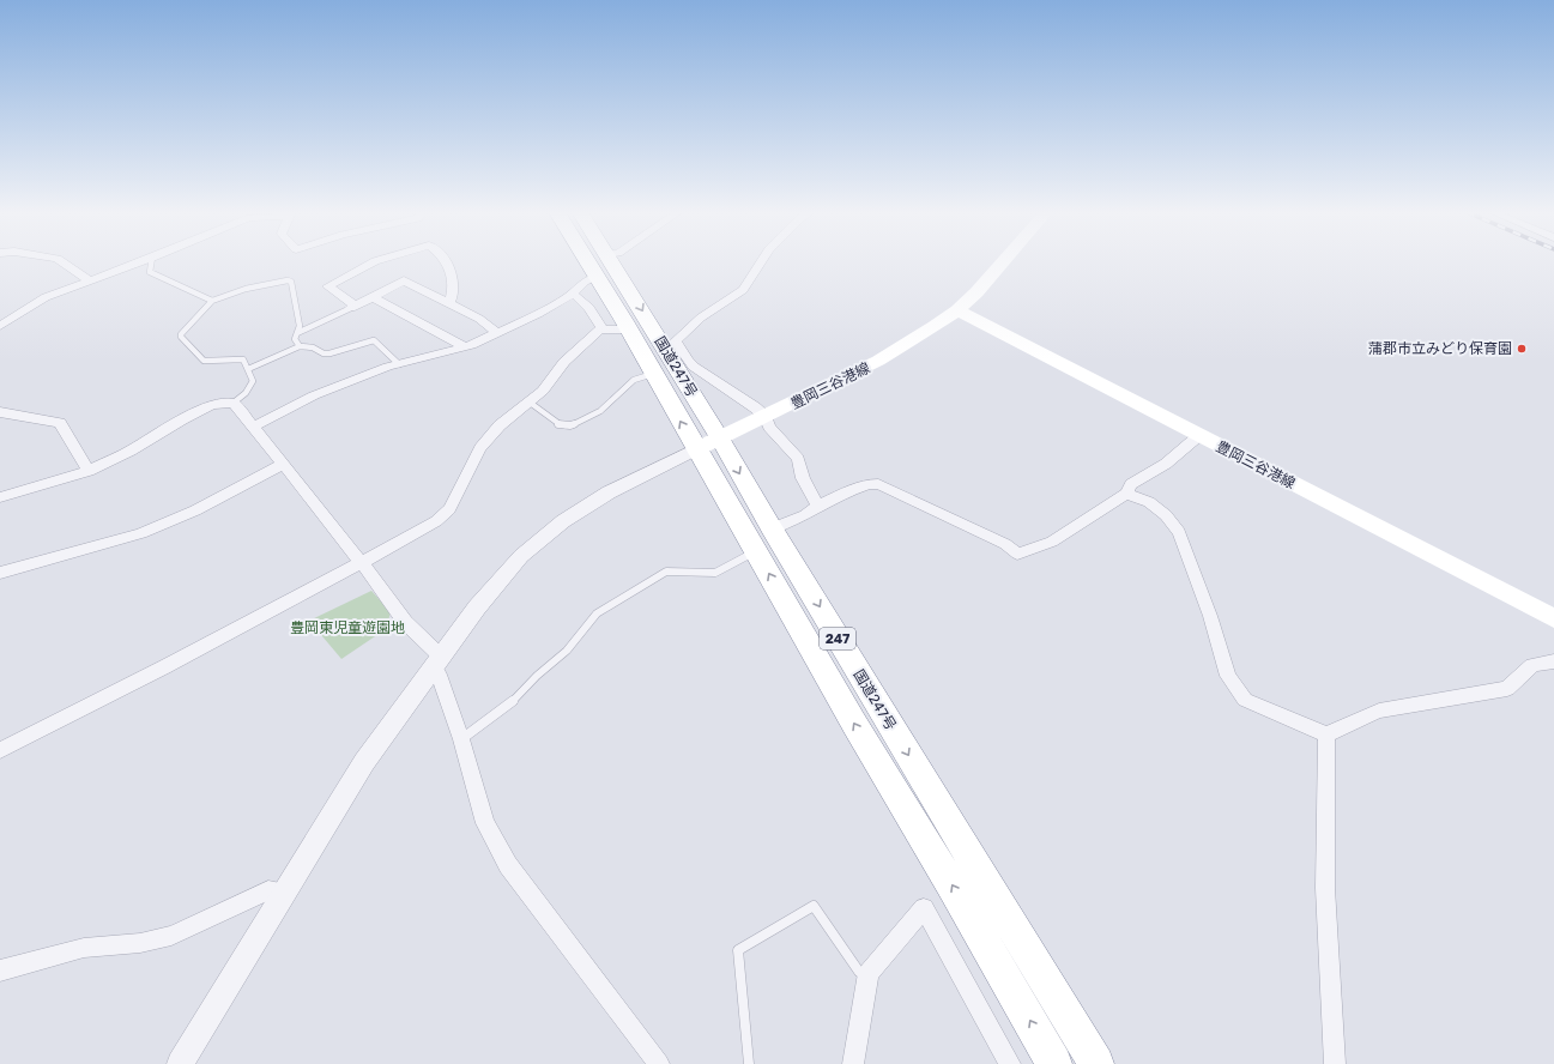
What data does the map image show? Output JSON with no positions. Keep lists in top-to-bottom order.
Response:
{
  "streets": {
    "highway": ["国道247号", "247"],
    "main road": ["豊岡三谷港線"]
  },
  "crossings": [
    ["国道247号", "豊岡三谷港線"]
  ],
  "parks": ["豊岡東児童遊園地"],
  "places": ["蒲郡市立みどり保育園"]
}
